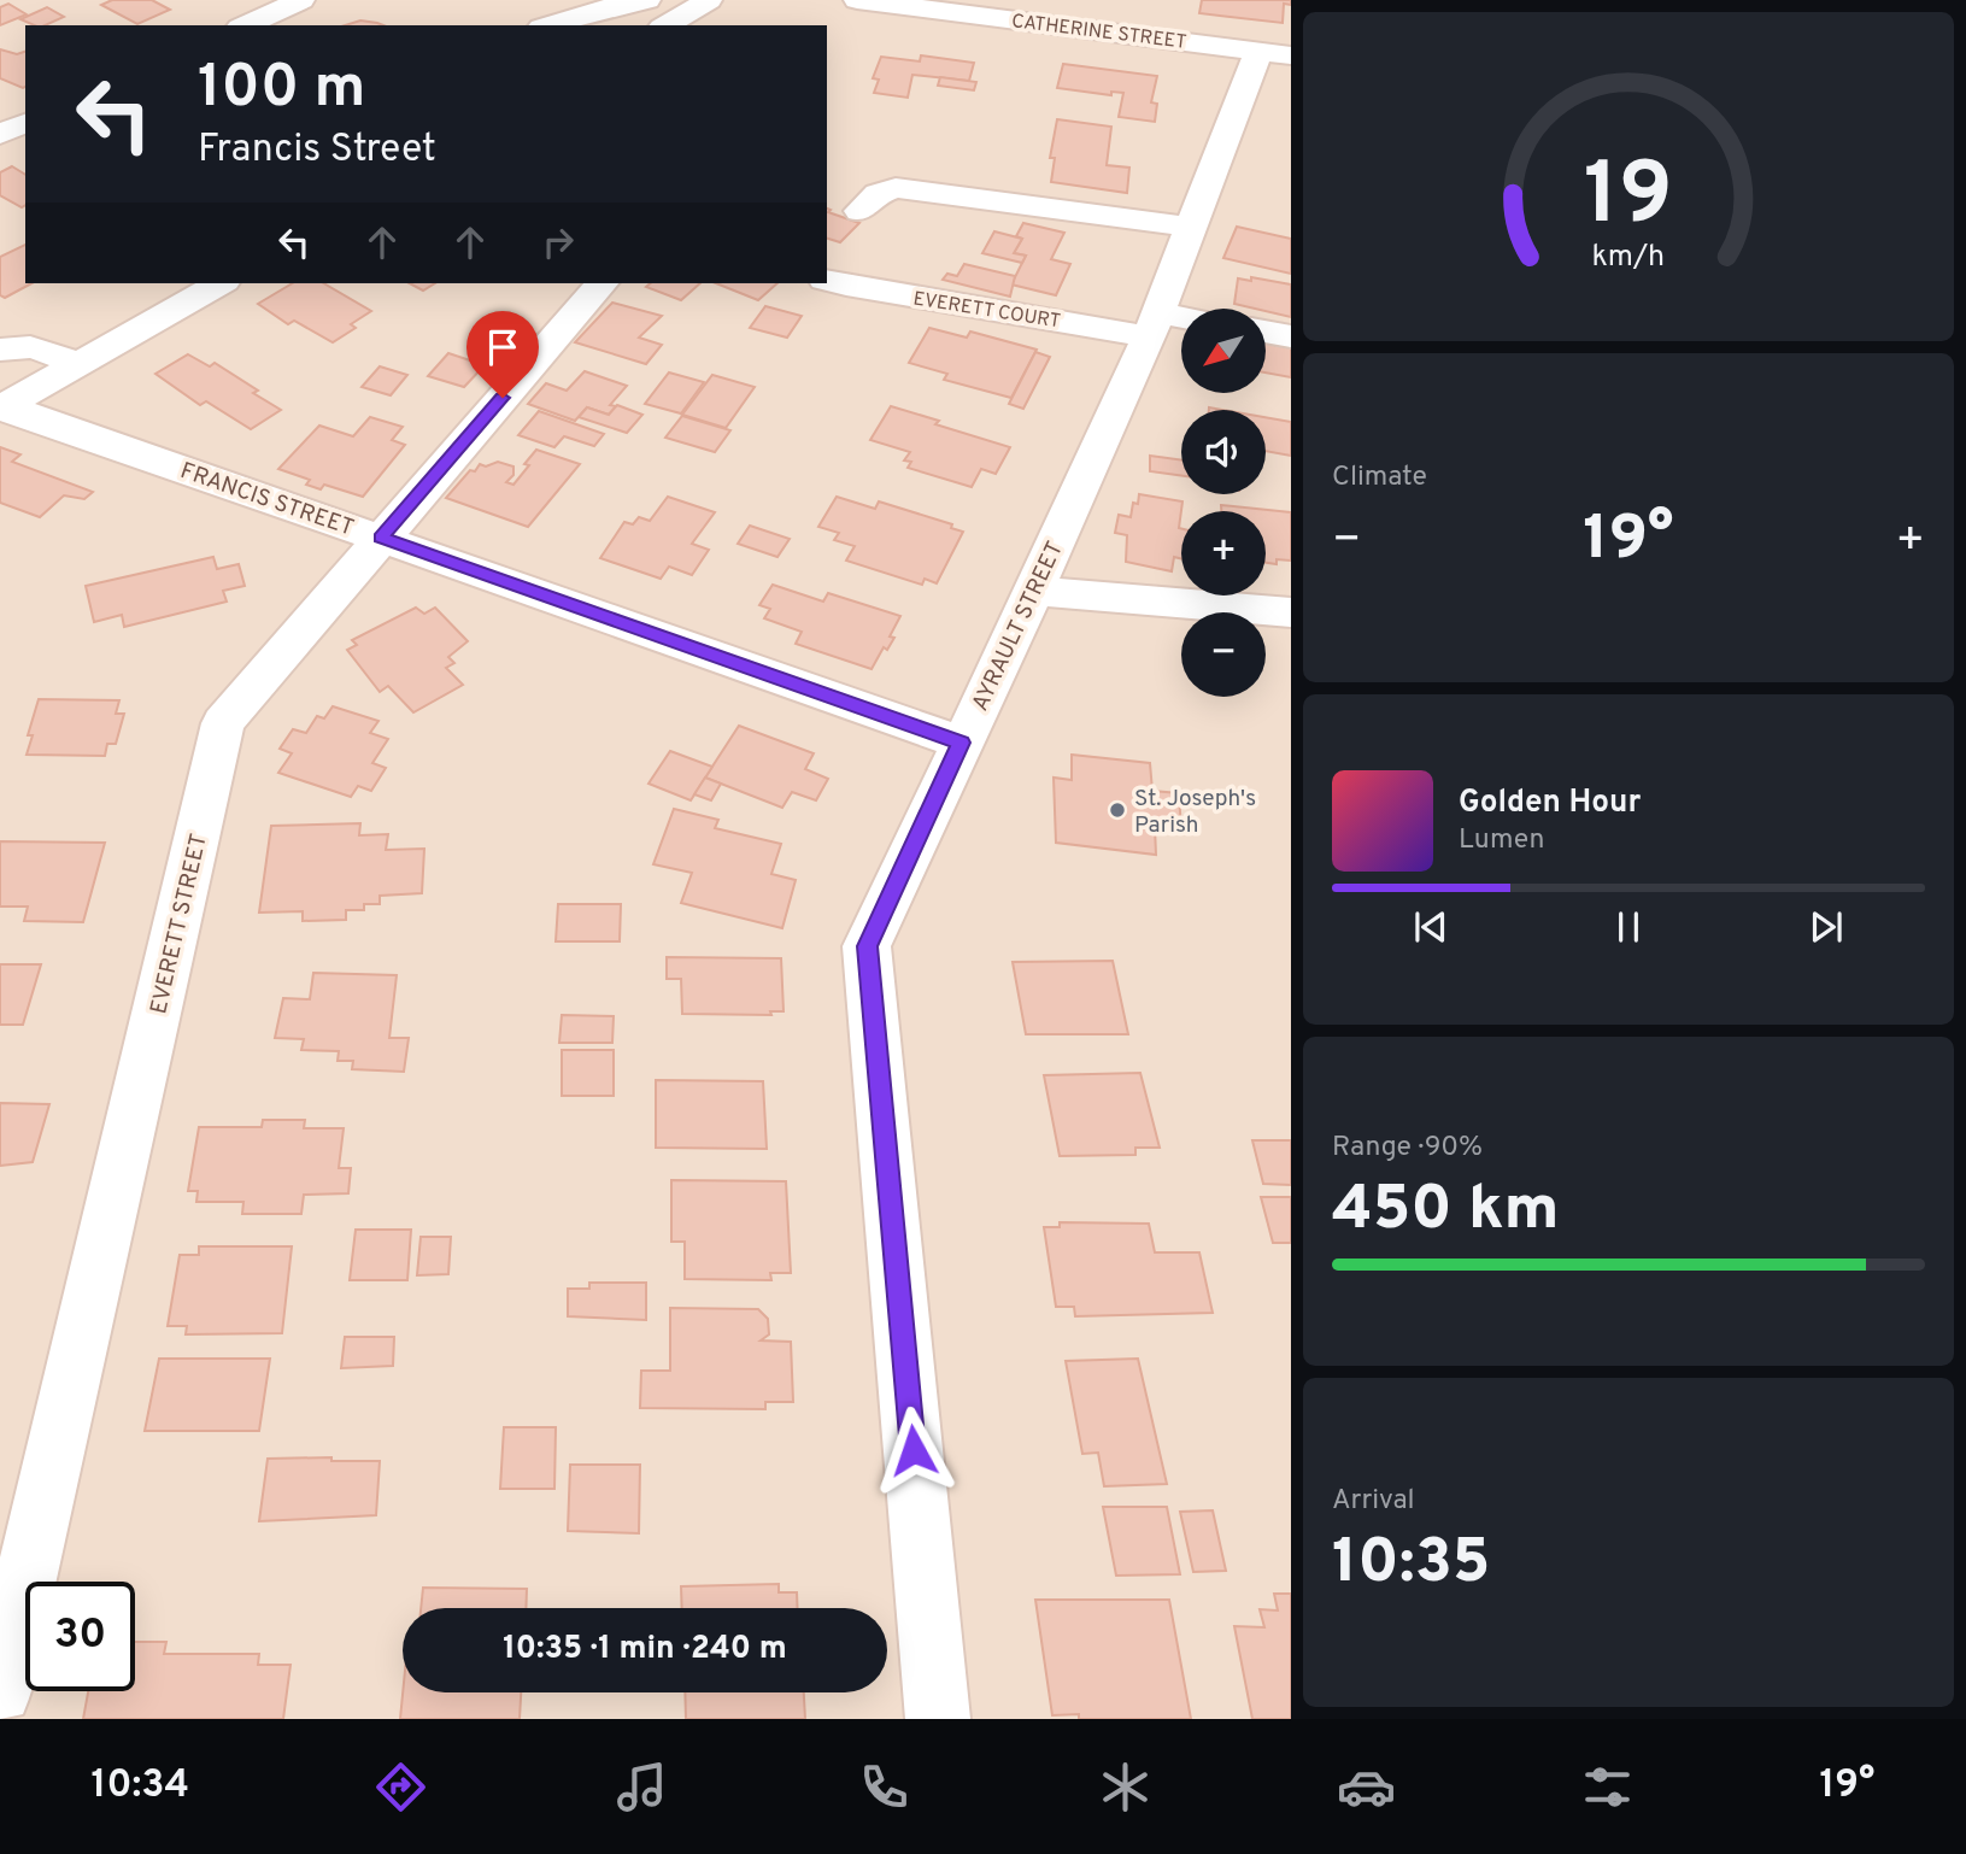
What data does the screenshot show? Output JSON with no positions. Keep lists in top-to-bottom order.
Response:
{
  "streets": {
    "street": [
      "CATHERINE STREET",
      "EVERETT COURT",
      "FRANCIS STREET",
      "AYRAULT STREET",
      "EVERETT STREET"
    ]
  },
  "crossings": [
    ["CATHERINE STREET", "AYRAULT STREET"],
    ["EVERETT COURT", "AYRAULT STREET"],
    ["FRANCIS STREET", "AYRAULT STREET"],
    ["FRANCIS STREET", "EVERETT STREET"]
  ],
  "places": ["St. Joseph's Parish"],
  "north": "bottom left",
  "page": {
    "turn": ["100 m", "Francis Street"],
    "map_buttons": ["+", "−"],
    "tile": [
      "Climate",
      ["Range · 90%", "450 km"],
      ["Arrival", "10:35"]
    ],
    "heat": ["−", "19°", "+"],
    "song": ["Golden Hour", "Lumen"],
    "limit": "30",
    "trip": "10:35 · 1 min · 240 m",
    "tabs": ["10:34", "19°"],
    "gauge": ["19", "km/h"]
  }
}
